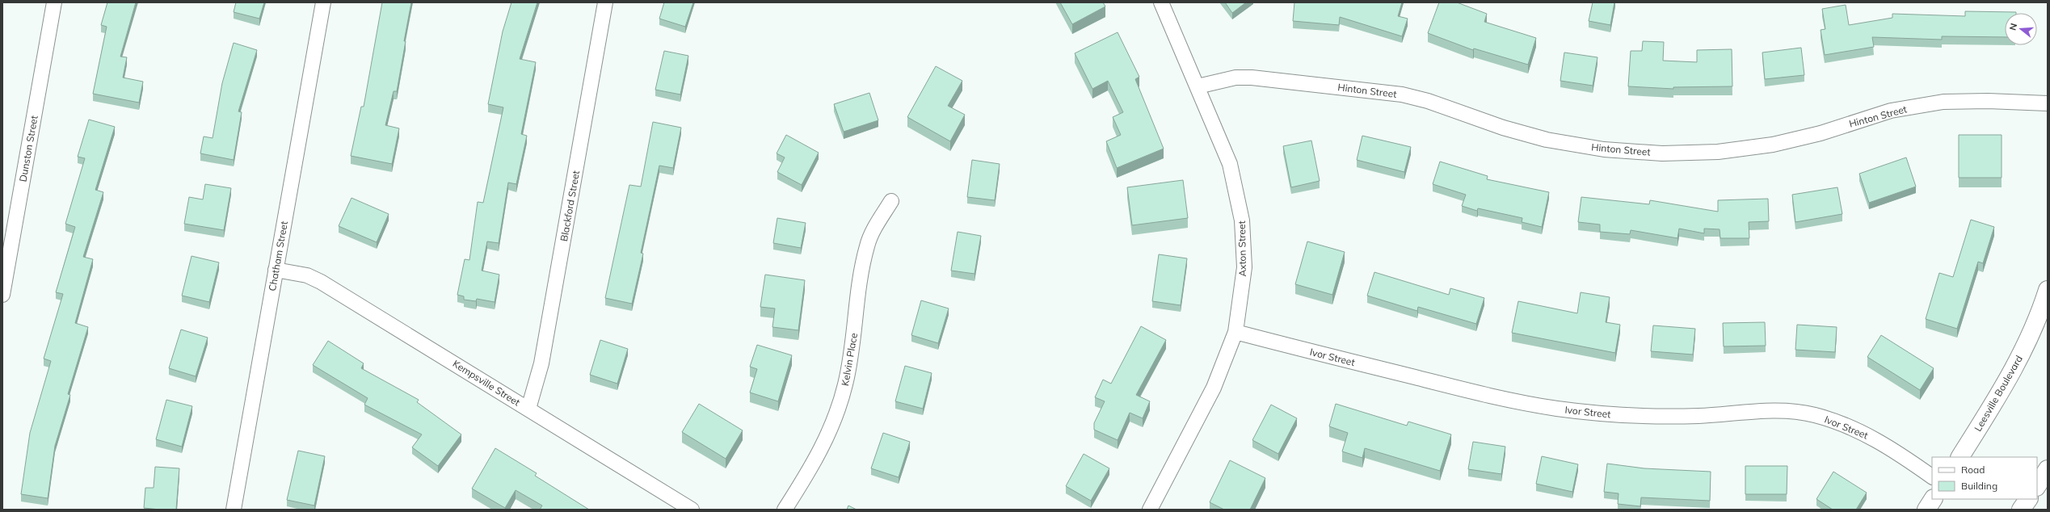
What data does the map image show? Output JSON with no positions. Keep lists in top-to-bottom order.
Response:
{
  "streets": {
    "main road": ["Leesville Boulevard"],
    "street": [
      "Hinton Street",
      "Dunston Street",
      "Blackford Street",
      "Axton Street",
      "Chatham Street",
      "Ivor Street",
      "Kelvin Place",
      "Kempsville Street"
    ]
  },
  "crossings": [
    ["Hinton Street", "Axton Street"],
    ["Blackford Street", "Kempsville Street"],
    ["Axton Street", "Ivor Street"],
    ["Chatham Street", "Kempsville Street"]
  ],
  "legend": ["Road", "Building"],
  "north": "left"
}
